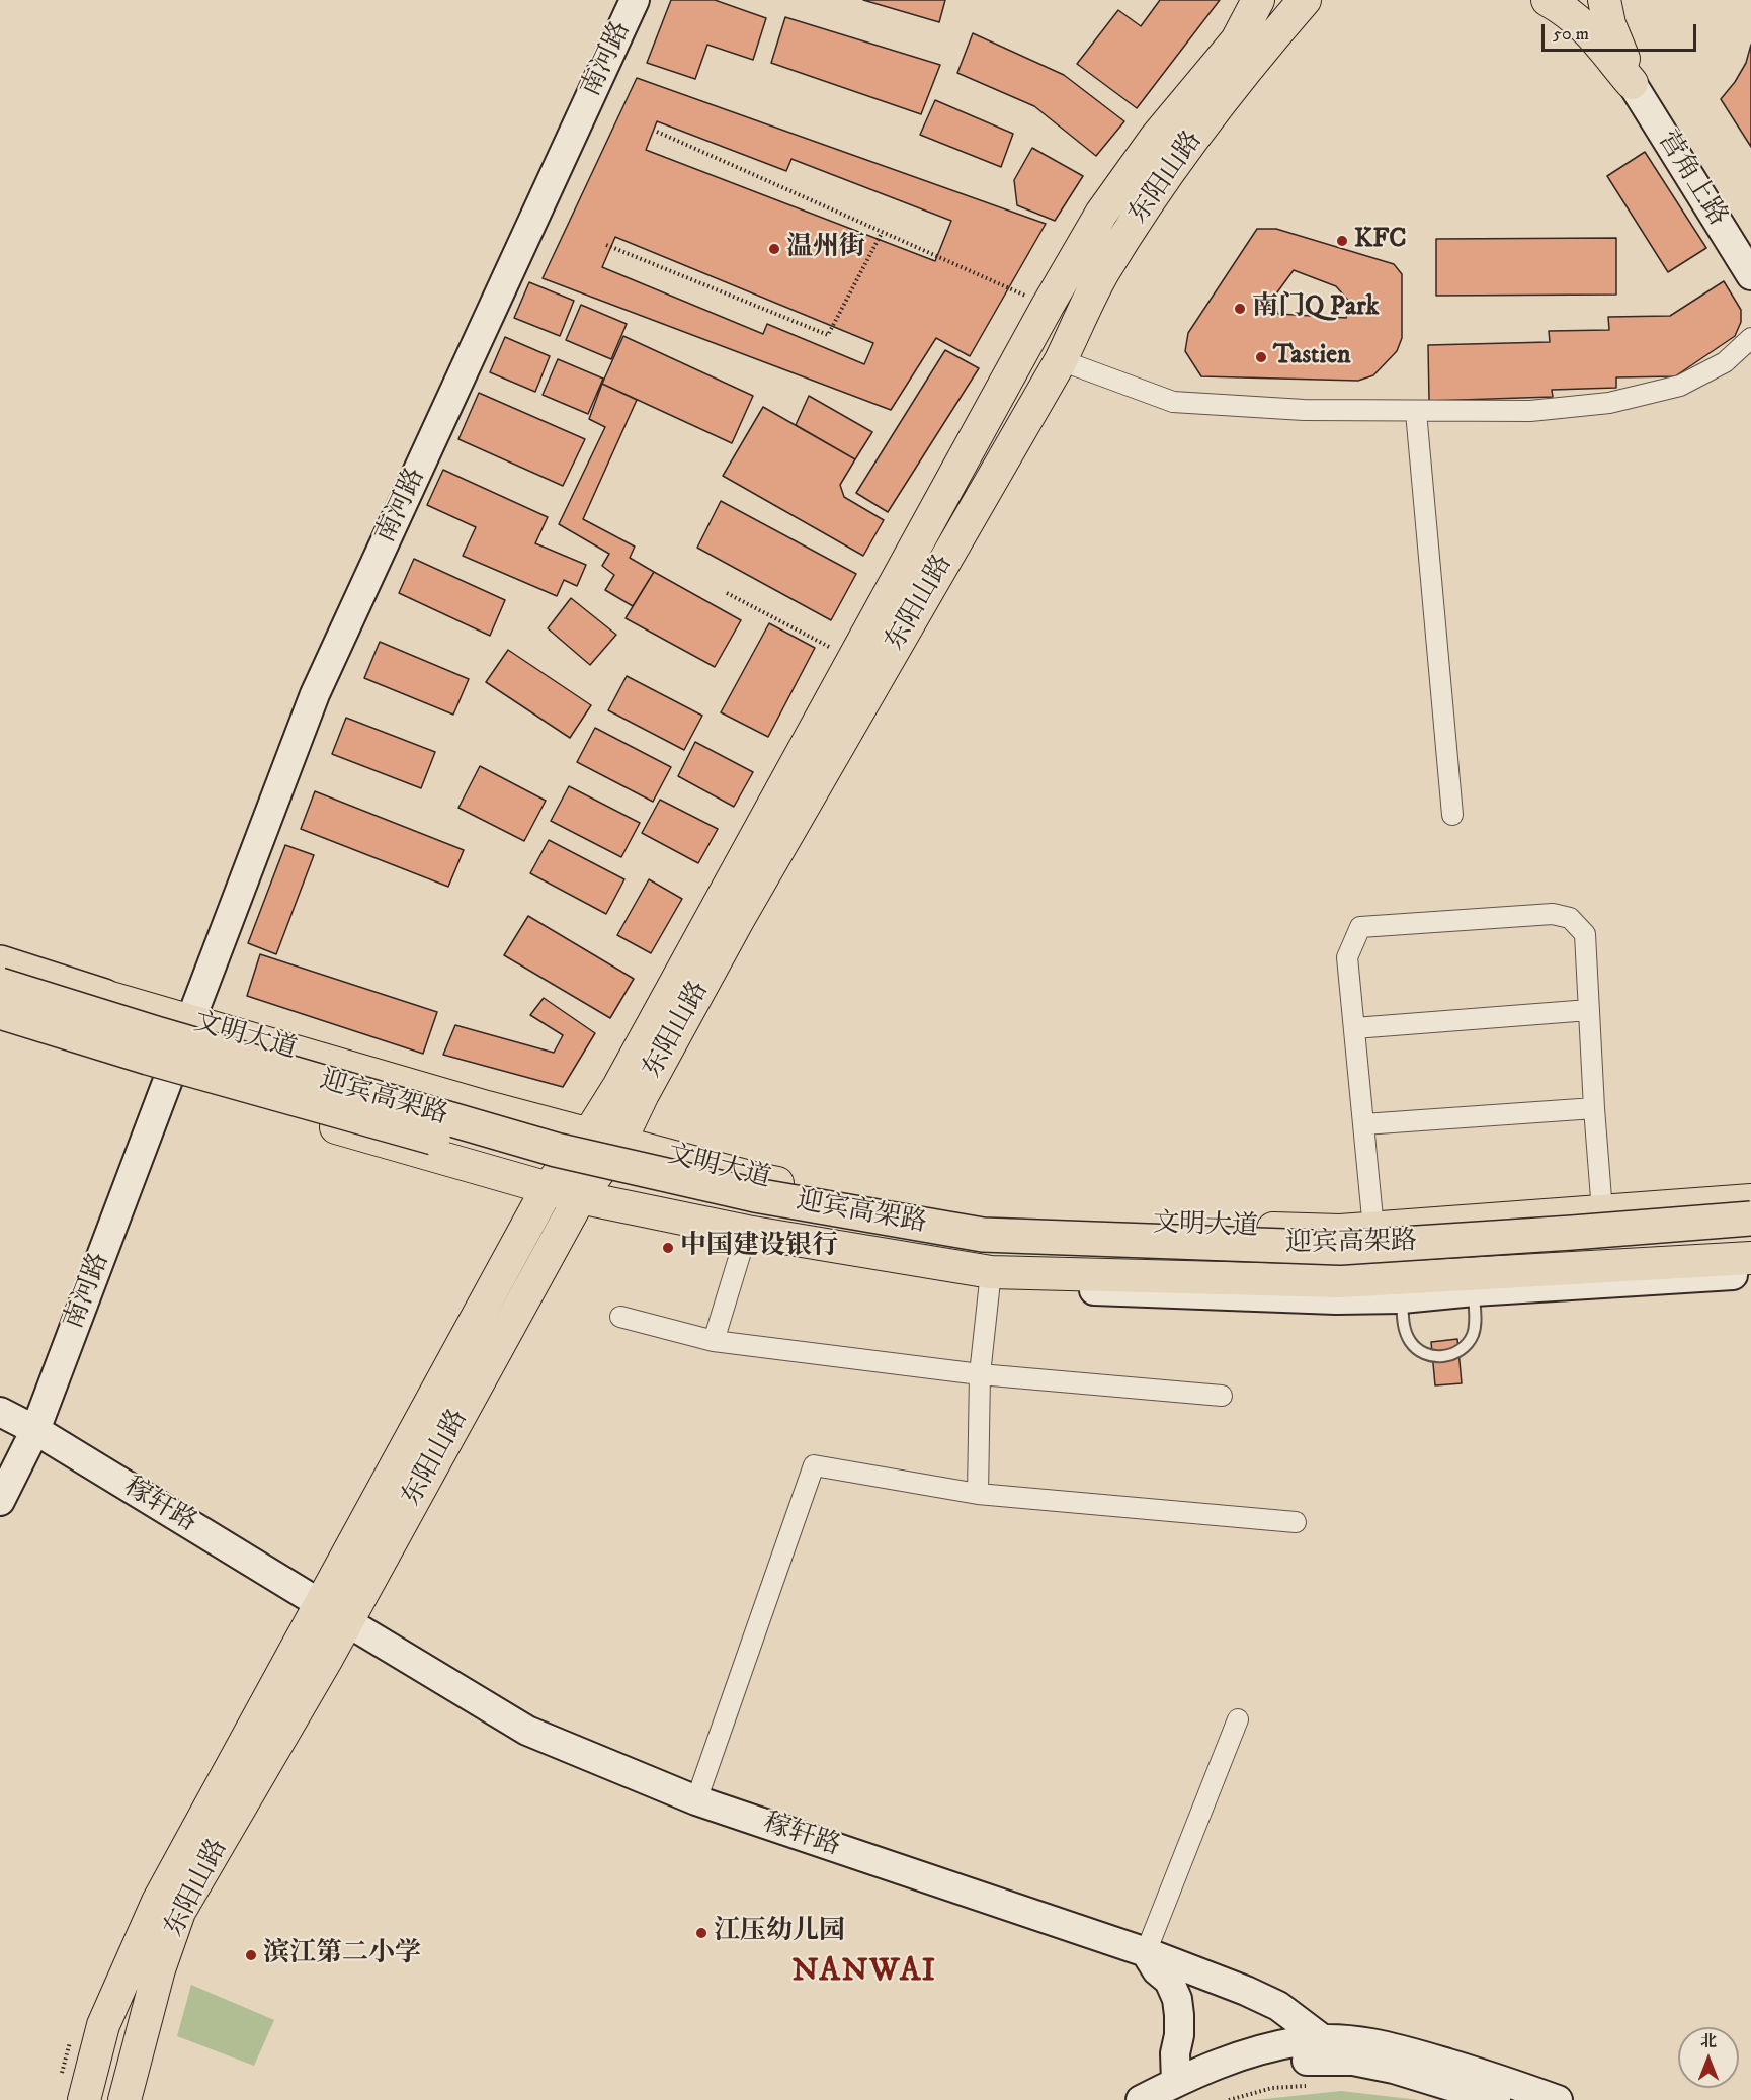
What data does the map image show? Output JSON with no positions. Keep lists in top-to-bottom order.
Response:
{
  "streets": {
    "highway": ["迎宾高架路"],
    "main road": ["东阳山路", "文明大道"],
    "street": ["南河路", "营角上路", "稼轩路"]
  },
  "crossings": [
    ["南河路", "文明大道"],
    ["南河路", "稼轩路"],
    ["东阳山路", "文明大道"],
    ["东阳山路", "稼轩路"]
  ],
  "districts": ["NANWAI"],
  "places": [
    "KFC",
    "温州街",
    "南门Q Park",
    "Tastien",
    "中国建设银行",
    "江压幼儿园",
    "滨江第二小学"
  ],
  "scale_bar": "50 m",
  "north": "top"
}
